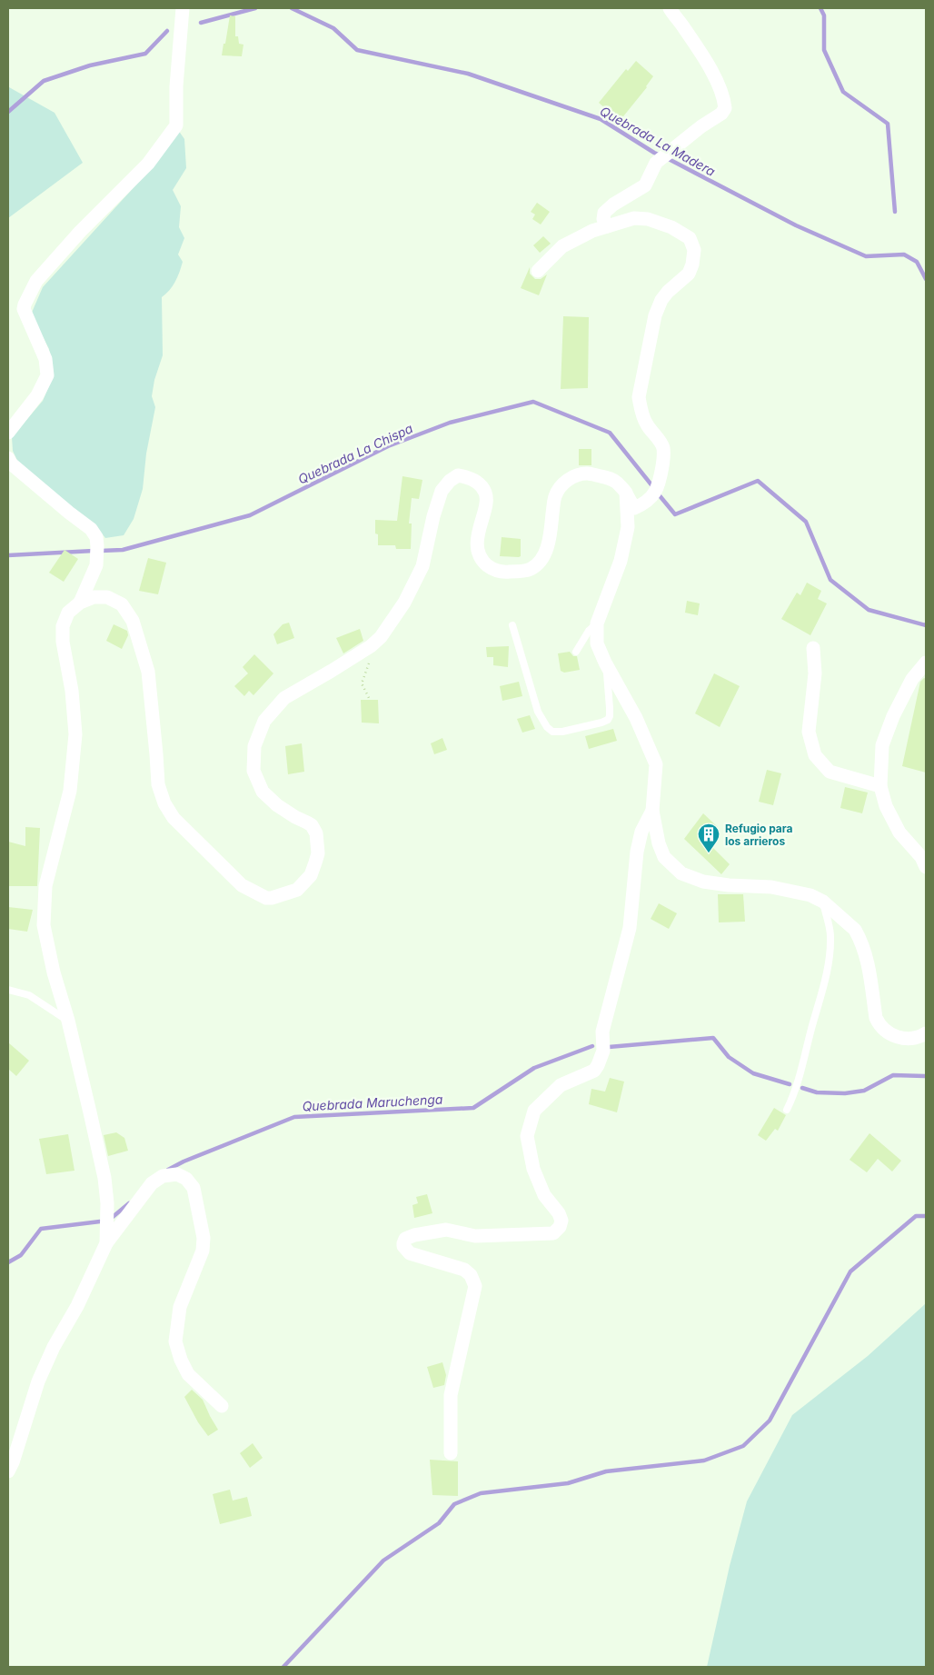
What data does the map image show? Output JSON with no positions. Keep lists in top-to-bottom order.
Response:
{
  "water": ["Quebrada La Madera", "Quebrada La Chispa", "Quebrada Maruchenga"],
  "places": {
    "building": ["Refugio para los arrieros"]
  }
}
